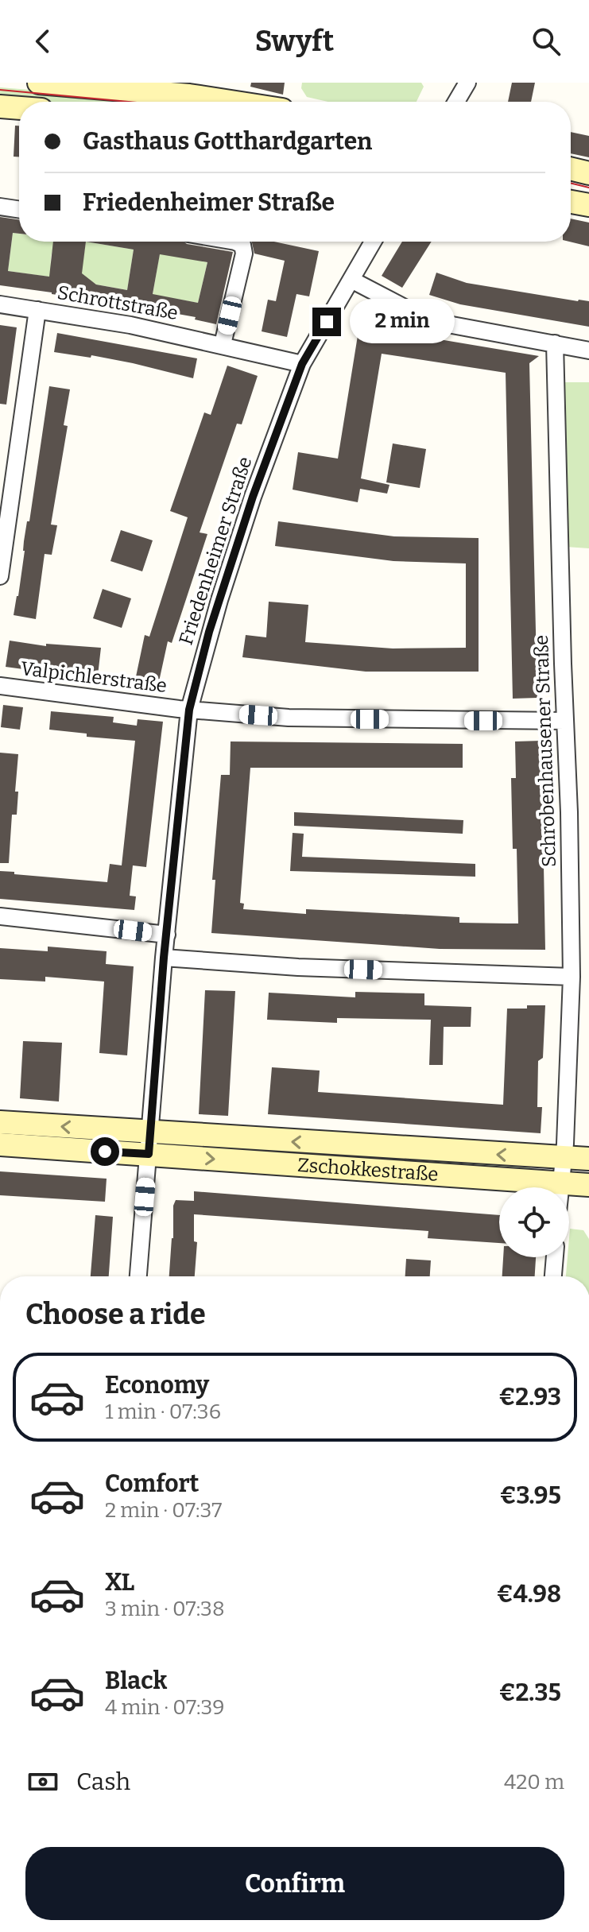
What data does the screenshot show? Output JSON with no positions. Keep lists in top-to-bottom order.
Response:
{
  "streets": {
    "main road": ["Zschokkestraße"],
    "street": [
      "Schrottstraße",
      "Friedenheimer Straße",
      "Valpichlerstraße",
      "Schrobenhausener Straße"
    ]
  },
  "crossings": [
    ["Schrottstraße", "Friedenheimer Straße"],
    ["Friedenheimer Straße", "Valpichlerstraße"],
    ["Friedenheimer Straße", "Zschokkestraße"],
    ["Valpichlerstraße", "Schrobenhausener Straße"],
    ["Schrobenhausener Straße", "Zschokkestraße"]
  ],
  "page": {
    "header": "Swyft",
    "banner": ["Gasthaus Gotthardgarten", "Friedenheimer Straße"],
    "bubble": "2 min",
    "heading": "Choose a ride",
    "list": [
      {
        "name": "Economy",
        "note": "1 min · 07:36",
        "value": "€2.93"
      },
      {
        "name": "Comfort",
        "note": "2 min · 07:37",
        "value": "€3.95"
      },
      {
        "name": "XL",
        "note": "3 min · 07:38",
        "value": "€4.98"
      },
      {
        "name": "Black",
        "note": "4 min · 07:39",
        "value": "€2.35"
      }
    ],
    "pay": ["Cash", "420 m"],
    "buttons": "Confirm"
  }
}
